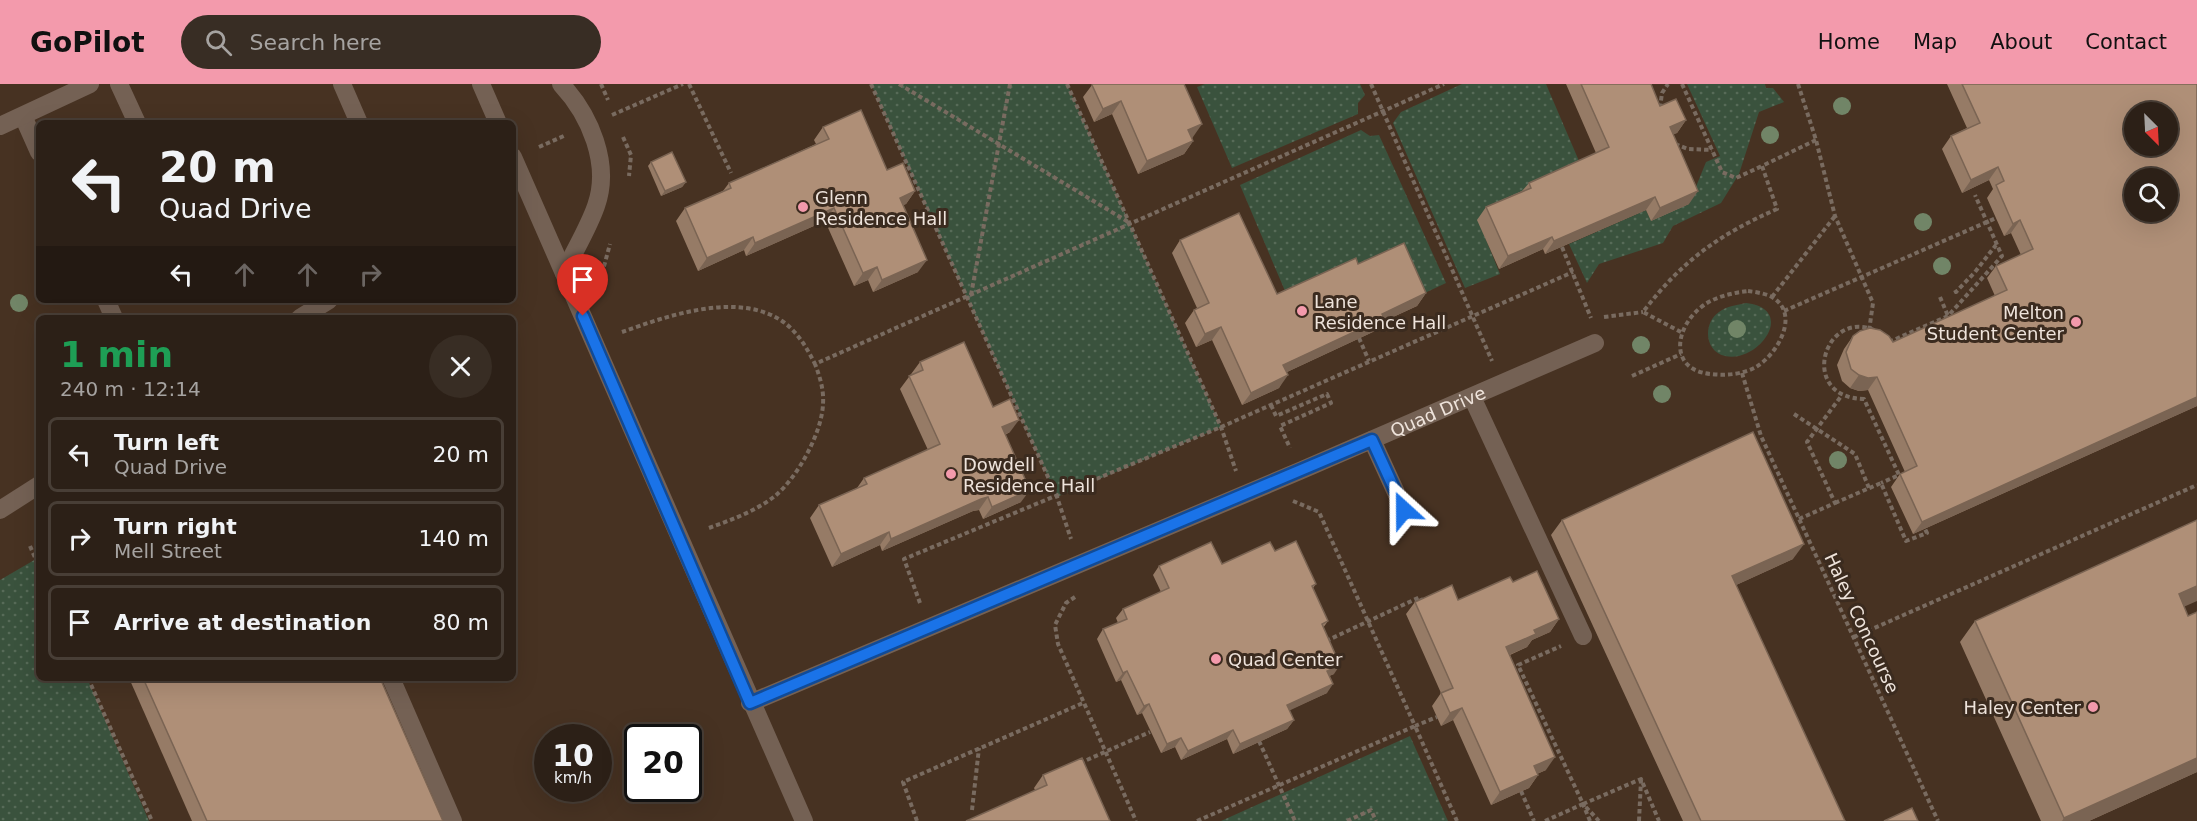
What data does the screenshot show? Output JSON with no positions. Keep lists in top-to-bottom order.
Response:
{
  "streets": {
    "street": ["Quad Drive"],
    "path": ["Haley Concourse"]
  },
  "places": [
    "Glenn Residence Hall",
    "Lane Residence Hall",
    "Melton Student Center",
    "Dowdell Residence Hall",
    "Quad Center",
    "Haley Center"
  ],
  "north": "bottom right",
  "page": {
    "header": "GoPilot",
    "search": "Search here",
    "nav": [
      "Home",
      "Map",
      "About",
      "Contact"
    ],
    "turn": ["20 m", "Quad Drive"],
    "heading": ["1 min", "240 m · 12:14"],
    "list": [
      {
        "name": "Turn left",
        "note": "Quad Drive",
        "value": "20 m"
      },
      {
        "name": "Turn right",
        "note": "Mell Street",
        "value": "140 m"
      },
      {
        "name": "Arrive at destination",
        "value": "80 m"
      }
    ],
    "speed": "10 km/h",
    "limit": "20"
  }
}
